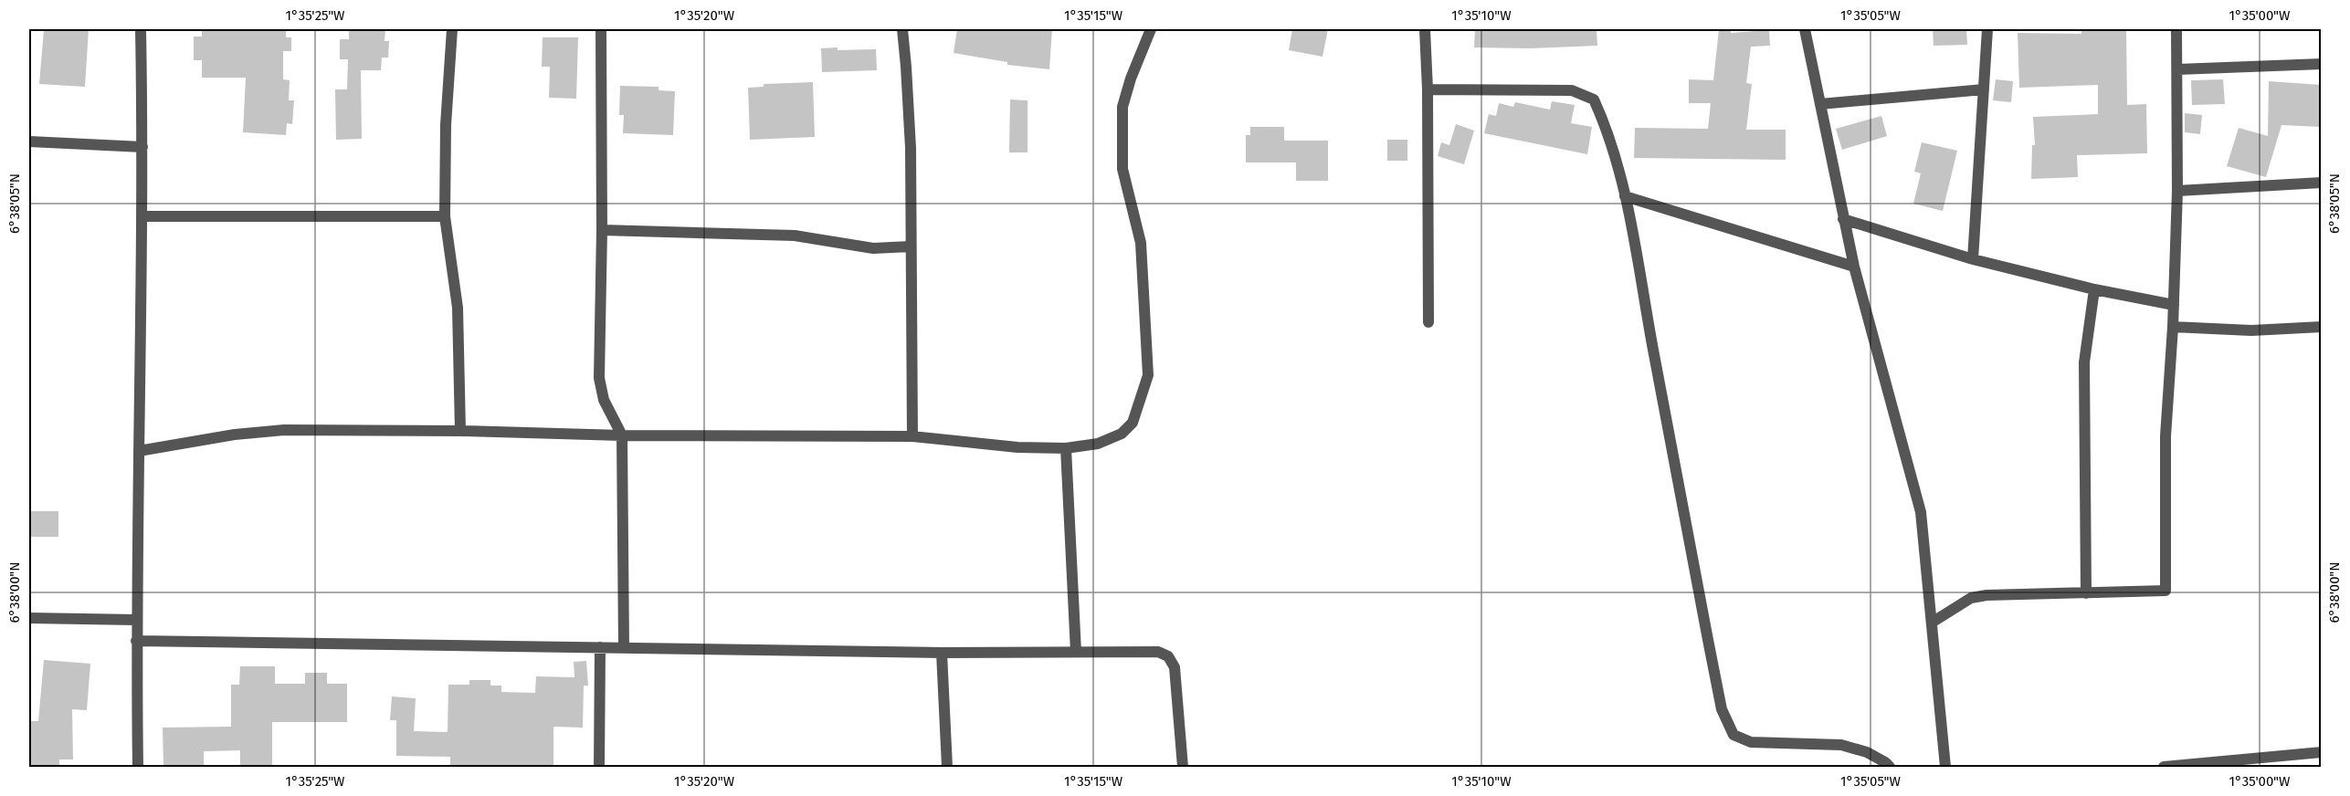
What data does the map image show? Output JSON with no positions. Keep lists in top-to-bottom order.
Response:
{
  "coordinates": [
    "1°35'25\"W",
    "1°35'20\"W",
    "1°35'15\"W",
    "1°35'10\"W",
    "1°35'05\"W",
    "1°35'00\"W",
    "6°38'05\"N",
    "6°38'00\"N"
  ]
}
